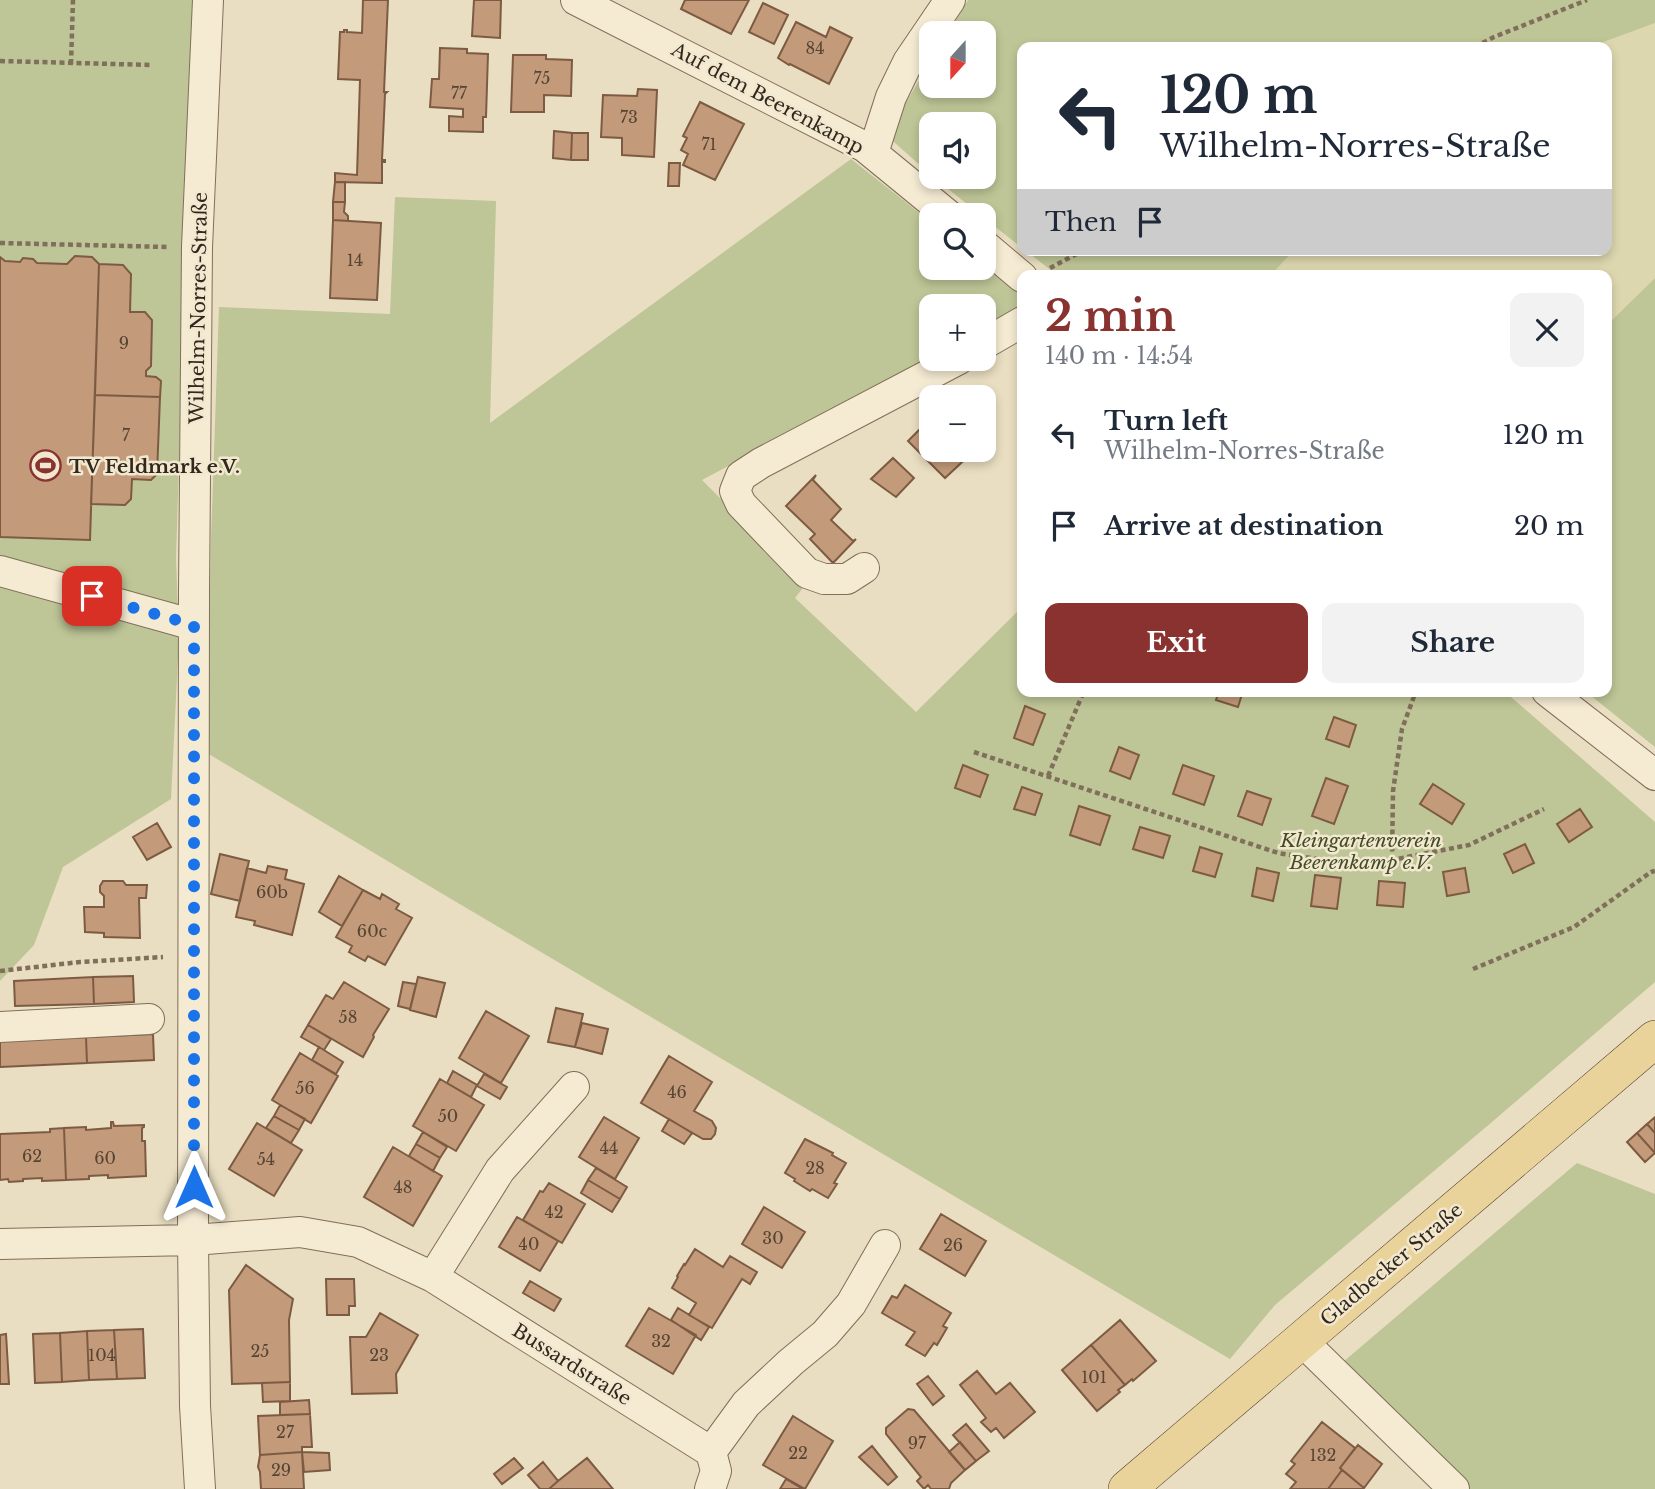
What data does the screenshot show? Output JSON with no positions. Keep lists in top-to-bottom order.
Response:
{
  "streets": {
    "main road": ["Gladbecker Straße"],
    "street": ["Auf dem Beerenkamp", "Wilhelm-Norres-Straße", "Bussardstraße"]
  },
  "parks": ["Kleingartenverein Beerenkamp e.V."],
  "places": {
    "sports": ["TV Feldmark e.V."]
  },
  "house_numbers": [
    "84",
    "75",
    "77",
    "73",
    "71",
    "14",
    "9",
    "7",
    "60b",
    "60c",
    "58",
    "56",
    "46",
    "50",
    "44",
    "62",
    "60",
    "54",
    "28",
    "48",
    "42",
    "30",
    "40",
    "26",
    "32",
    "25",
    "104",
    "23",
    "101",
    "27",
    "97",
    "22",
    "132",
    "29"
  ],
  "north": "bottom",
  "page": {
    "map_buttons": ["+", "−"],
    "turn": ["120 m", "Wilhelm-Norres-Straße"],
    "then": "Then",
    "heading": ["2 min", "140 m · 14:54"],
    "list": [
      {
        "name": "Turn left",
        "note": "Wilhelm-Norres-Straße",
        "value": "120 m"
      },
      {
        "name": "Arrive at destination",
        "value": "20 m"
      }
    ],
    "buttons": ["Exit", "Share"]
  }
}
